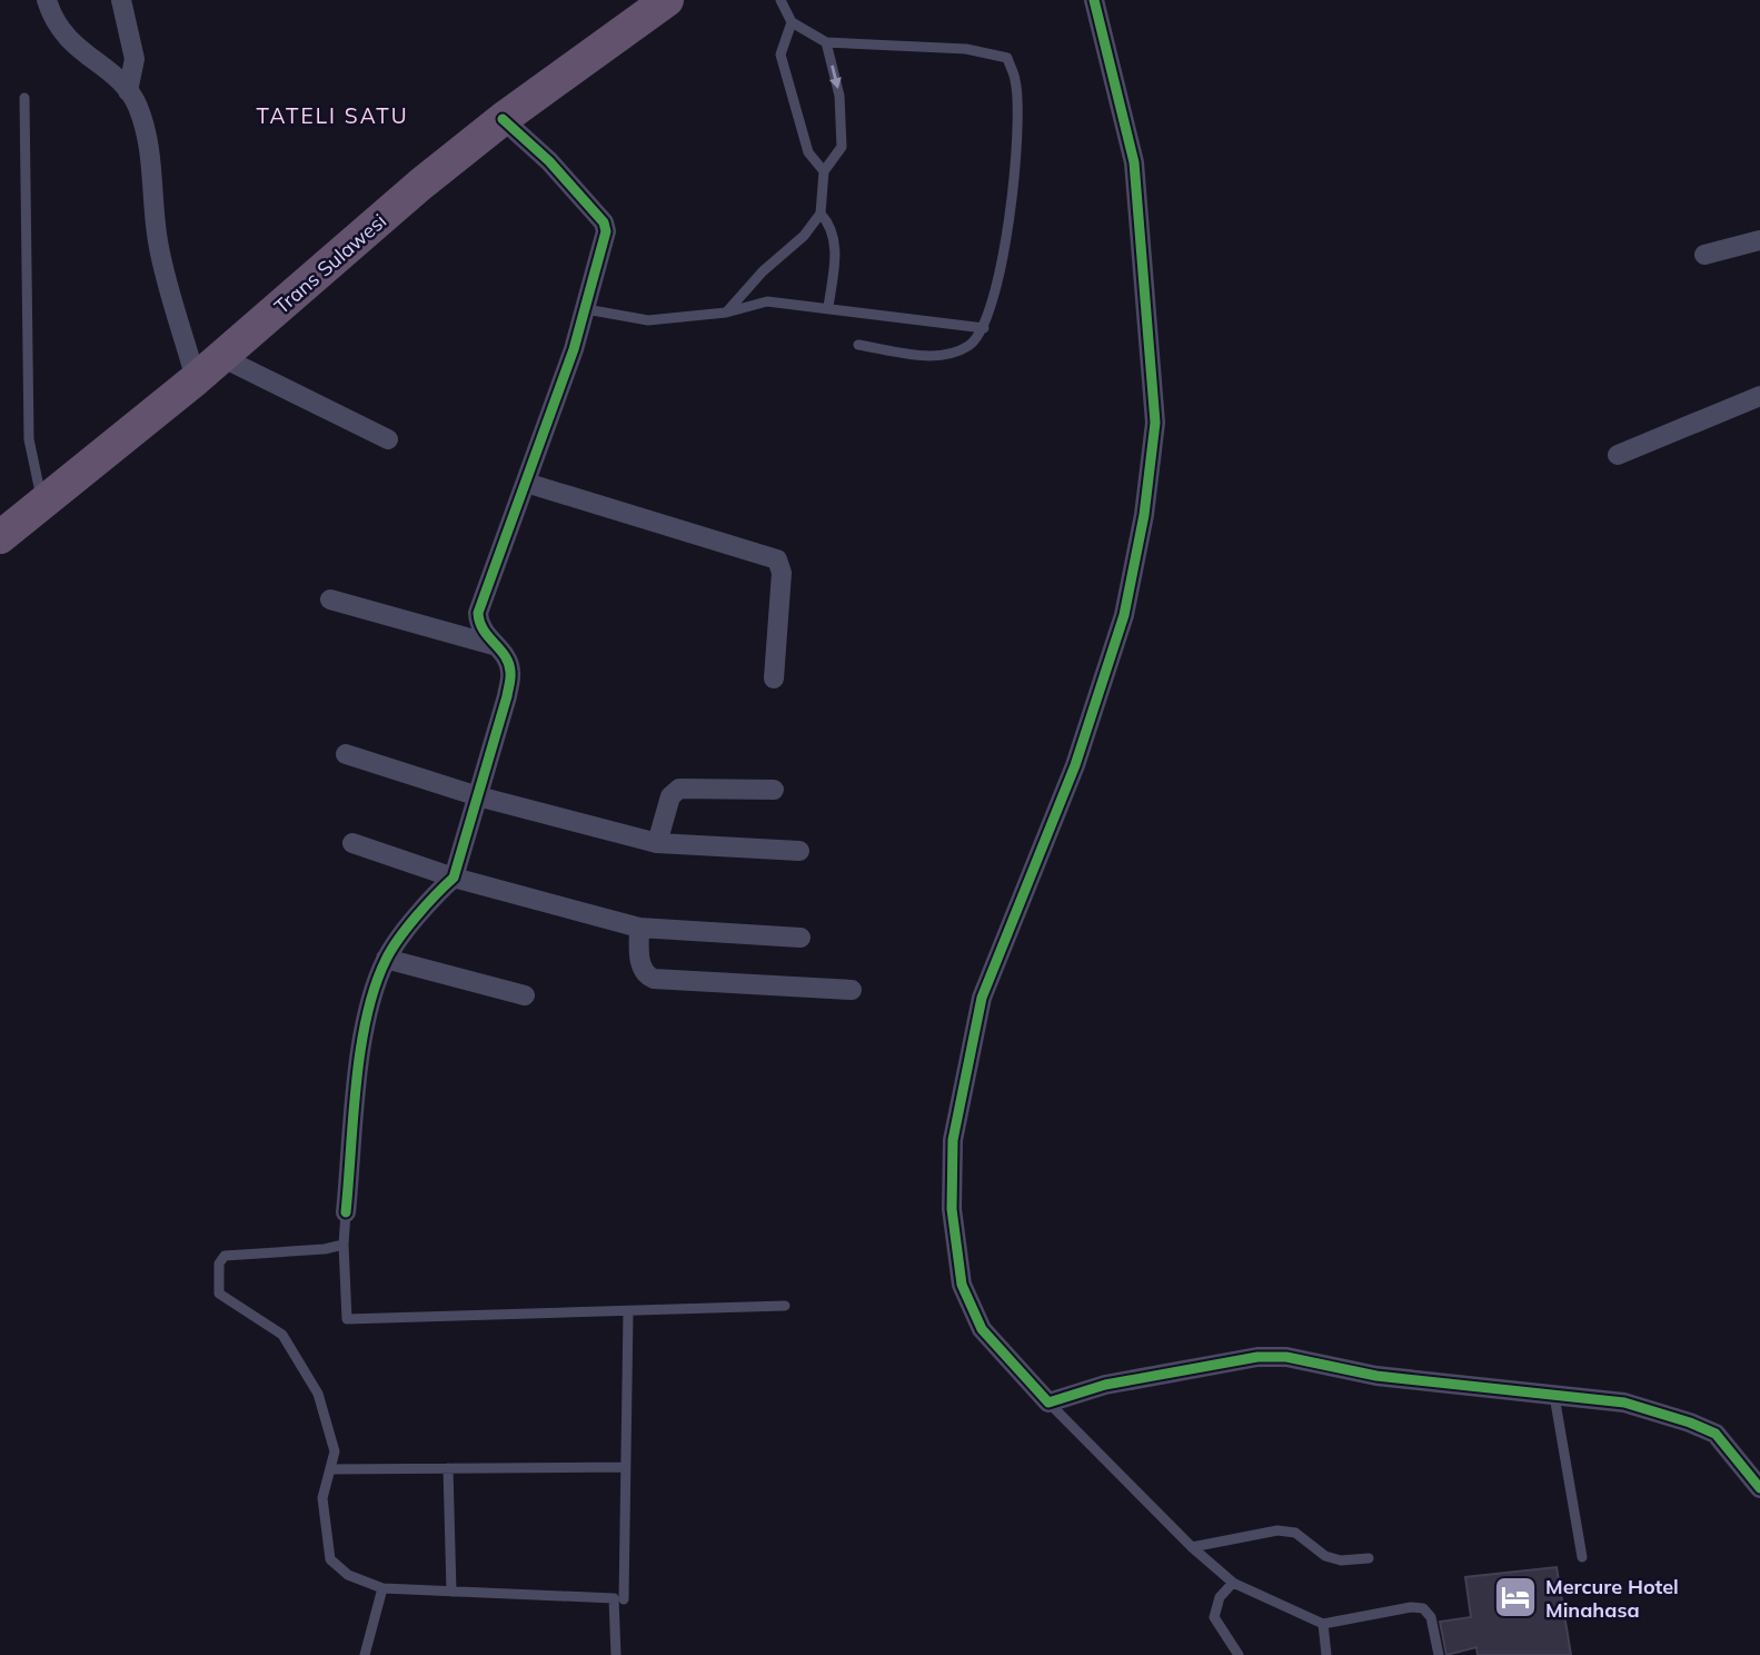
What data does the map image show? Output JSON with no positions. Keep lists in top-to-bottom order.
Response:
{
  "streets": {
    "highway": ["Trans Sulawesi"]
  },
  "districts": ["TATELI SATU"],
  "places": {
    "hotel": ["Mercure Hotel Minahasa"]
  }
}
